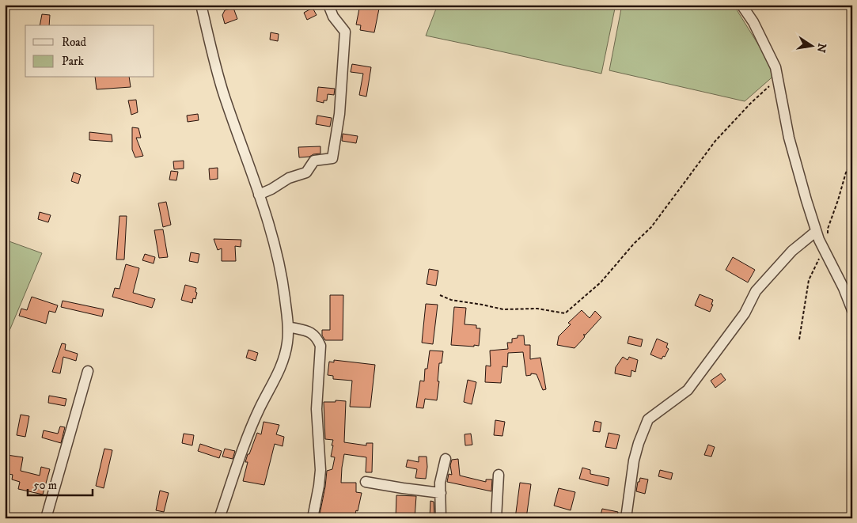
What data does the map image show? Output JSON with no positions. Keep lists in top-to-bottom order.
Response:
{
  "legend": ["Road", "Park"],
  "scale_bar": "50 m",
  "north": "right"
}
